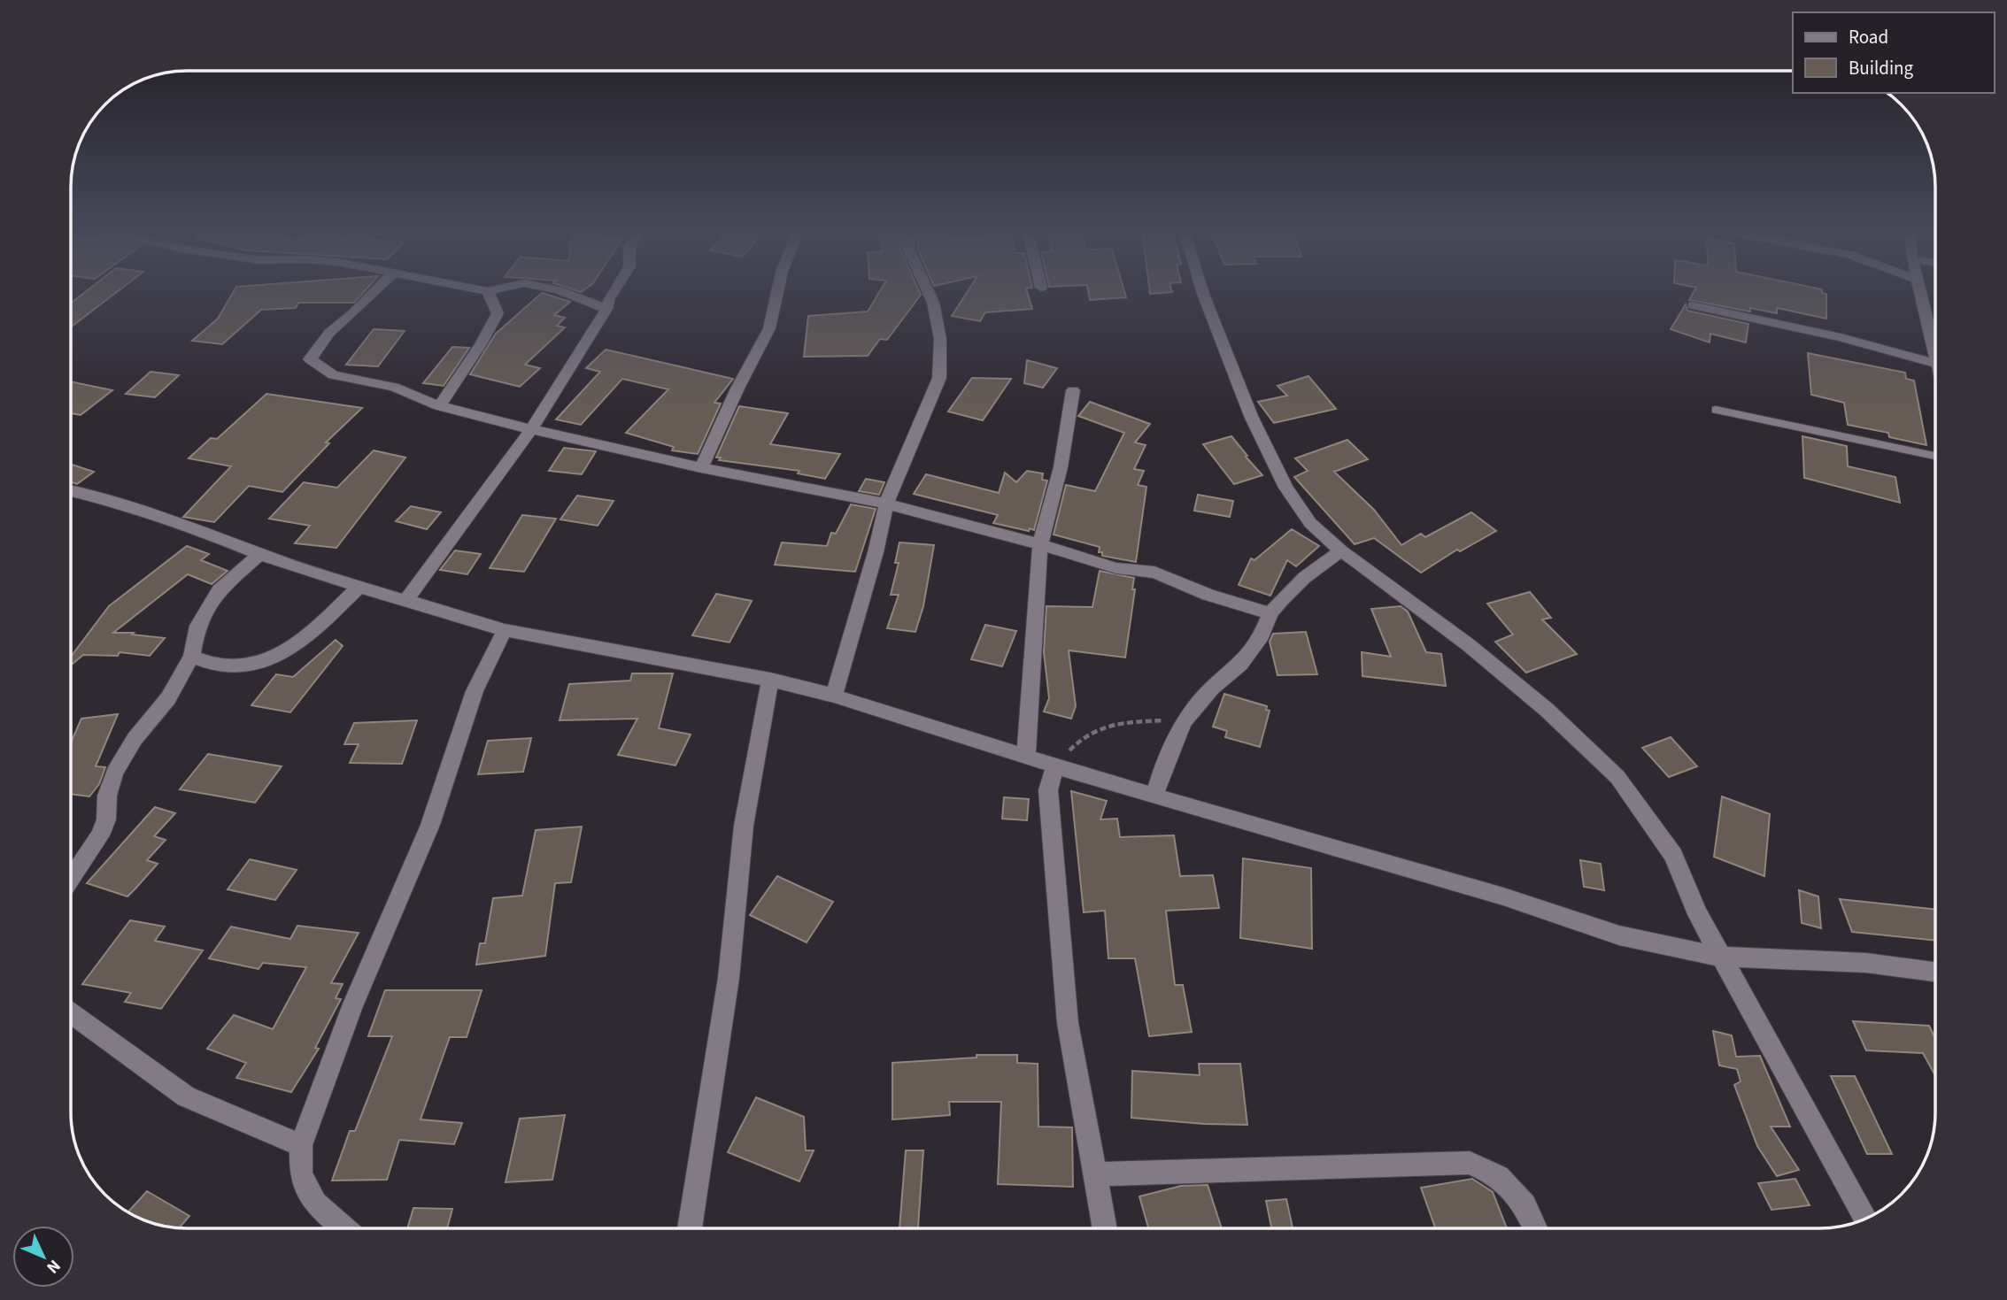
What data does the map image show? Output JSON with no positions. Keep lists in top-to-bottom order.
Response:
{
  "legend": ["Road", "Building"],
  "north": "bottom right"
}
